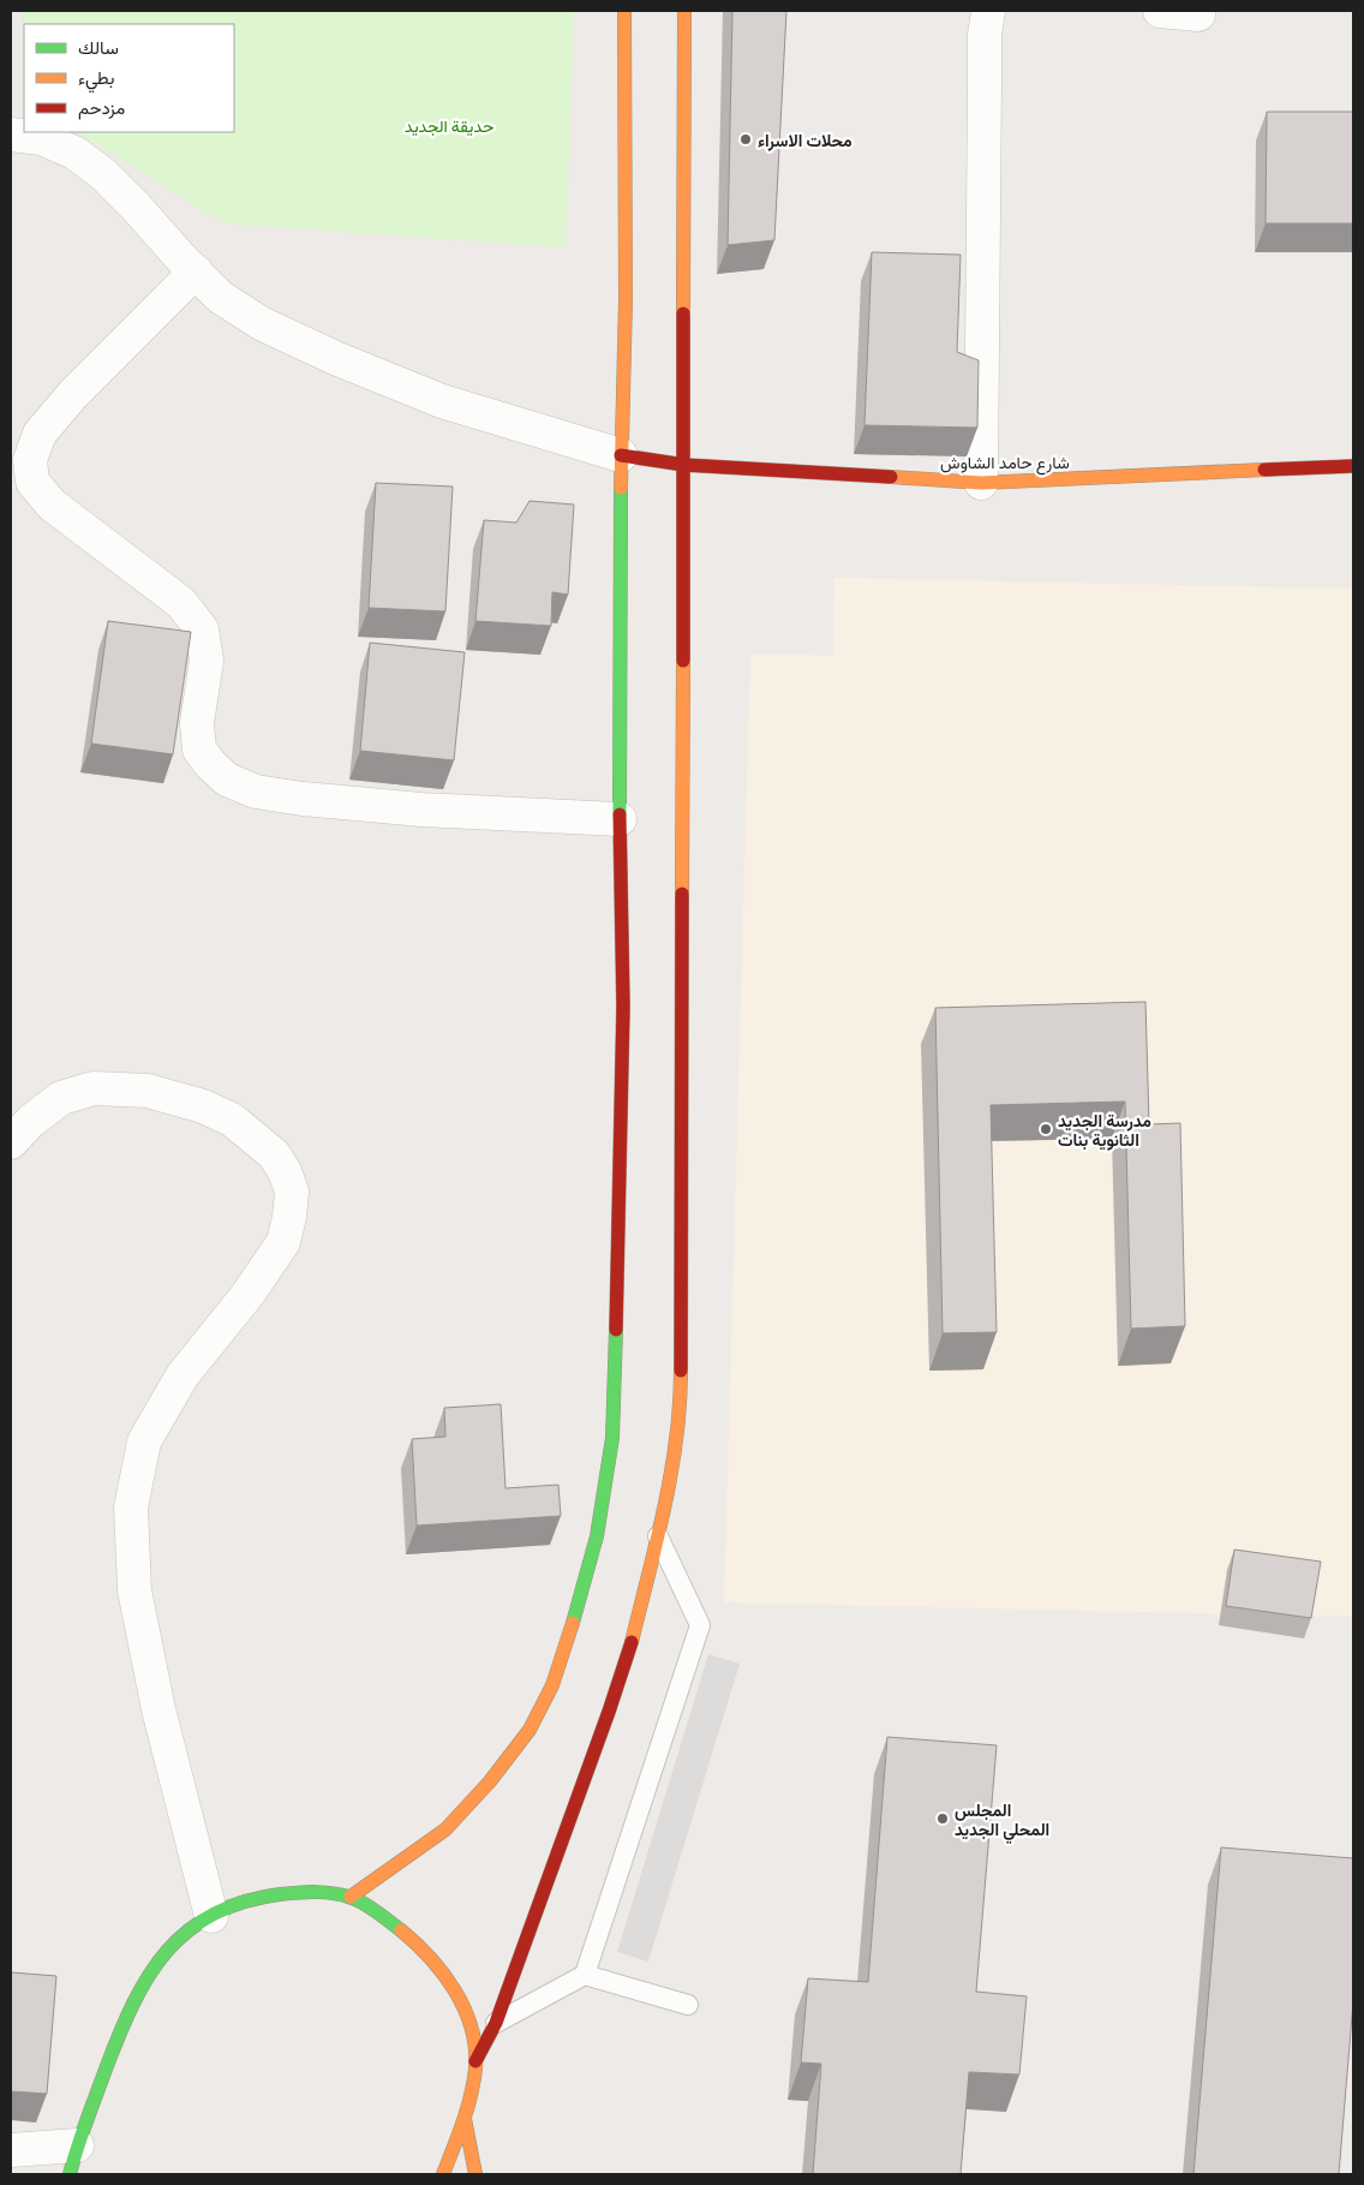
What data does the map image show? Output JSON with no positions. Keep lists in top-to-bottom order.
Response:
{
  "streets": {
    "main road": ["شارع حامد الشاوش"]
  },
  "parks": ["حديقة الجديد"],
  "places": ["محلات الاسراء", "مدرسة الجديد الثانوية بنات", "المجلس المحلي الجديد"],
  "legend": ["سالك", "بطيء", "مزدحم"]
}
